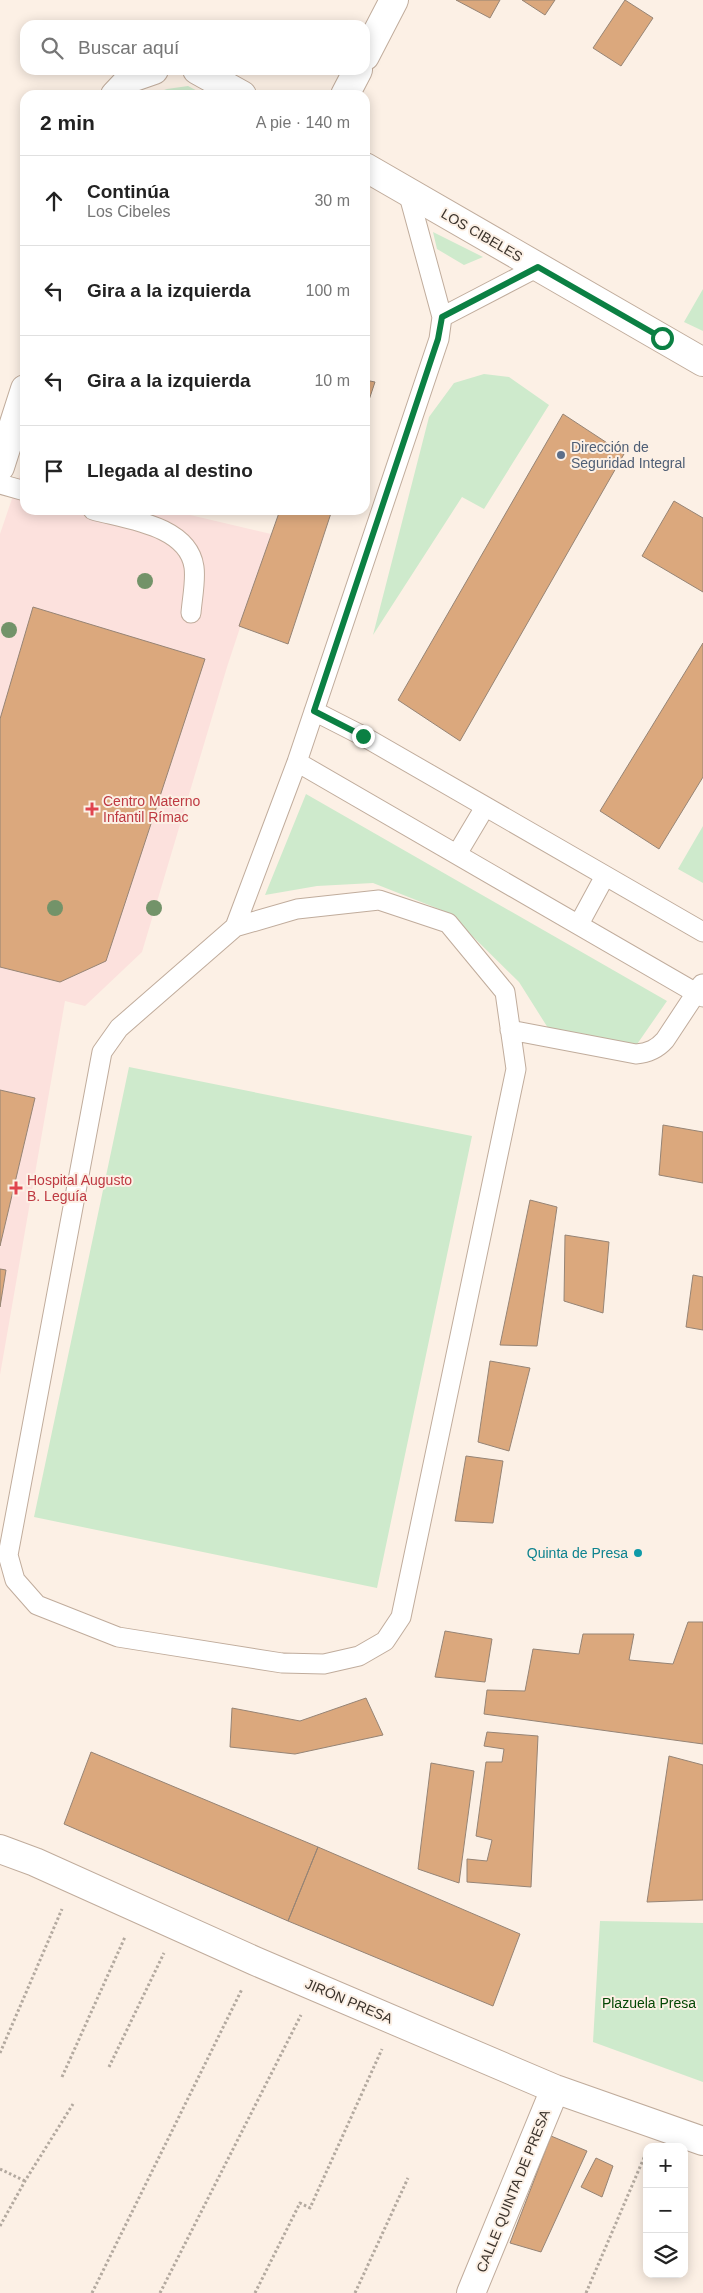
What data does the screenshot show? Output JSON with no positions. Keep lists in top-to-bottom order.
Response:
{
  "streets": {
    "street": ["LOS CIBELES", "JIRÓN PRESA", "CALLE QUINTA DE PRESA"]
  },
  "crossings": [
    ["JIRÓN PRESA", "CALLE QUINTA DE PRESA"]
  ],
  "parks": ["Plazuela Presa"],
  "places": {
    "other": ["Dirección de Seguridad Integral", "Quinta de Presa"],
    "health": ["Centro Materno Infantil Rímac", "Hospital Augusto B. Leguía"]
  },
  "page": {
    "search": "Buscar aquí",
    "heading": ["2 min", "A pie · 140 m"],
    "list": [
      ["Continúa", "Los Cibeles", "30 m"],
      ["Gira a la izquierda", "100 m"],
      ["Gira a la izquierda", "10 m"],
      "Llegada al destino"
    ],
    "map_buttons": ["+", "−"]
  }
}
